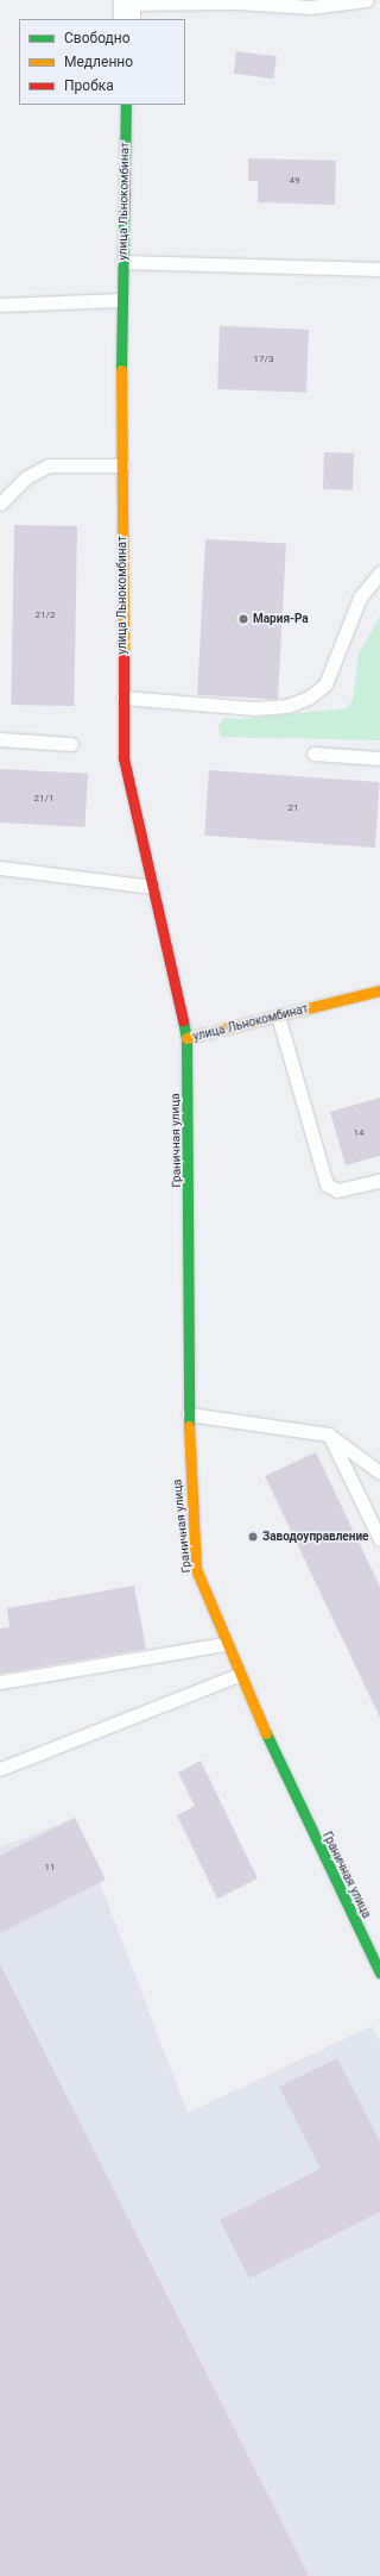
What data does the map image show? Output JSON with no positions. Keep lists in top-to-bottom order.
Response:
{
  "streets": {
    "street": ["улица Льнокомбинат", "Граничная улица"]
  },
  "crossings": [
    ["улица Льнокомбинат", "Граничная улица"]
  ],
  "places": ["Мария-Ра", "Заводоуправление"],
  "house_numbers": [
    "49",
    "17/3",
    "21/2",
    "21/1",
    "21",
    "14",
    "11"
  ],
  "legend": ["Свободно", "Медленно", "Пробка"]
}
